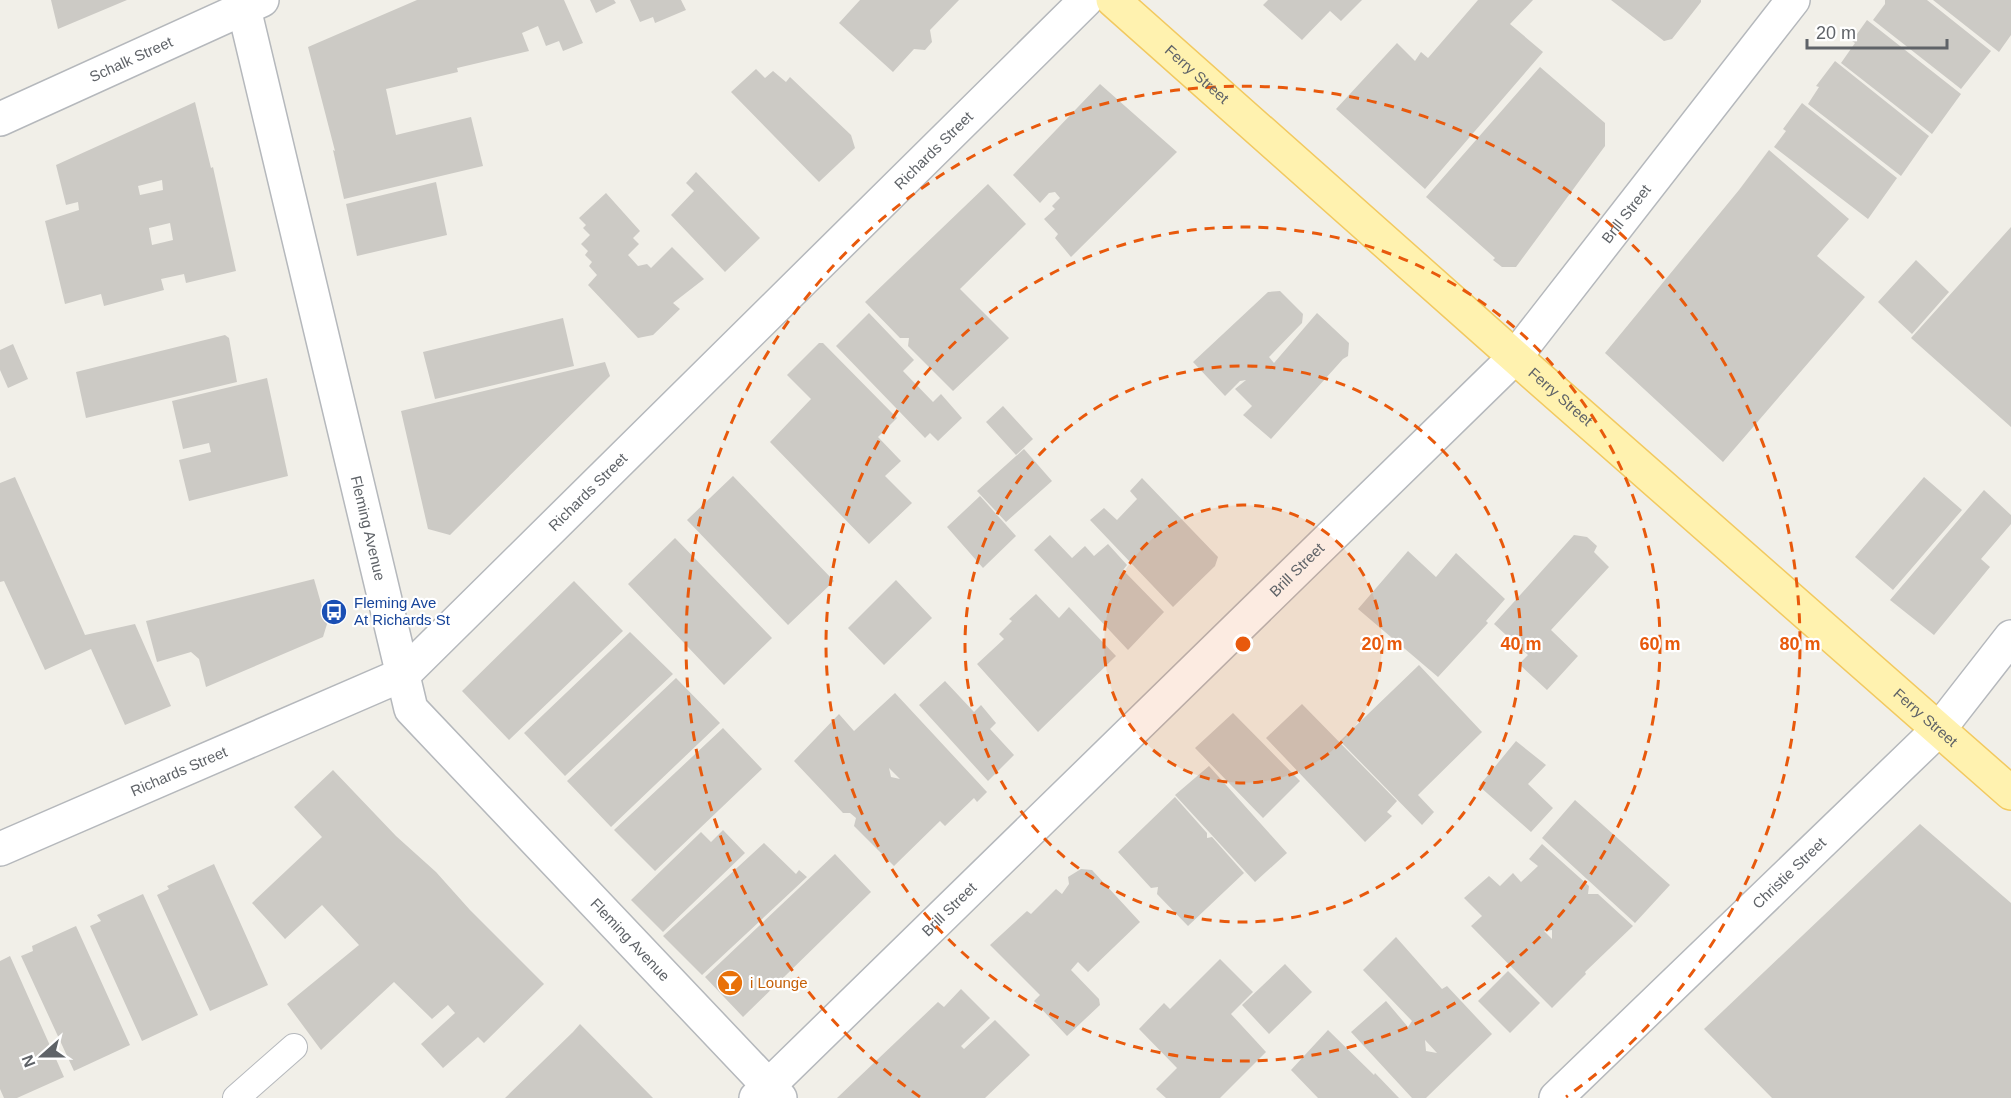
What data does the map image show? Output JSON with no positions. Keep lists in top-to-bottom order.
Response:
{
  "streets": {
    "main road": ["Ferry Street"],
    "street": [
      "Schalk Street",
      "Richards Street",
      "Brill Street",
      "Fleming Avenue",
      "Christie Street"
    ]
  },
  "crossings": [
    ["Schalk Street", "Fleming Avenue"],
    ["Ferry Street", "Brill Street"],
    ["Ferry Street", "Christie Street"],
    ["Richards Street", "Fleming Avenue"],
    ["Brill Street", "Fleming Avenue"]
  ],
  "places": {
    "bus stop": ["Fleming Ave At Richards St"],
    "bar": ["i Lounge"]
  },
  "scale_bar": "20 m",
  "north": "left",
  "rings": [
    "20 m",
    "40 m",
    "60 m",
    "80 m"
  ]
}
